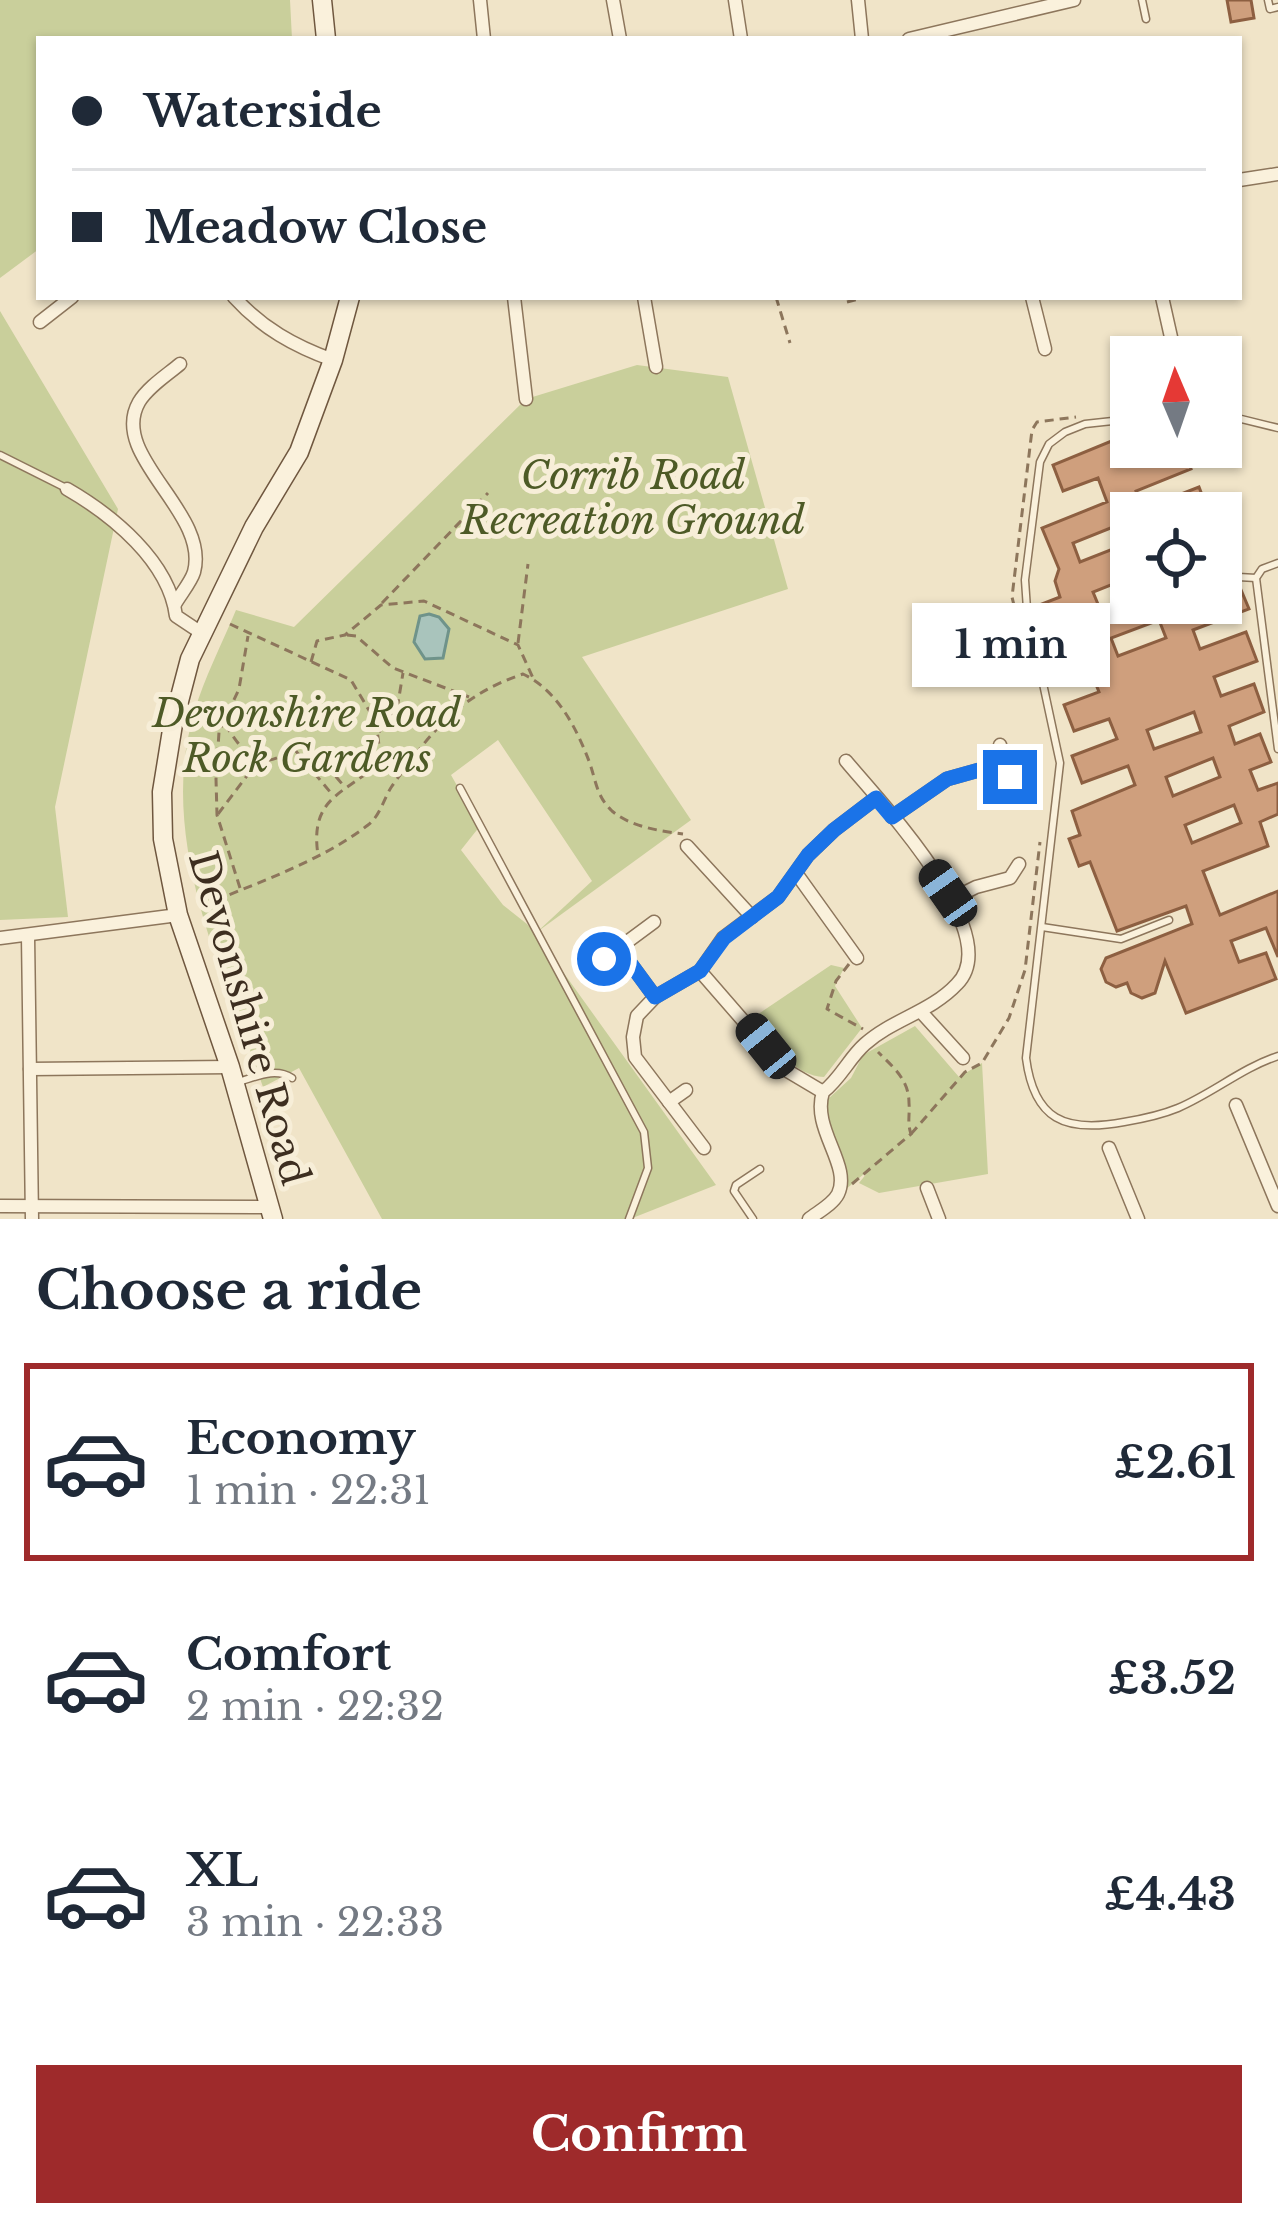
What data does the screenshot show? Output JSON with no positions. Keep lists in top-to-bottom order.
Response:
{
  "streets": {
    "main road": ["Devonshire Road"]
  },
  "parks": ["Corrib Road Recreation Ground", "Devonshire Road Rock Gardens"],
  "north": "top",
  "page": {
    "banner": ["Waterside", "Meadow Close"],
    "bubble": "1 min",
    "heading": "Choose a ride",
    "list": [
      {
        "name": "Economy",
        "note": "1 min · 22:31",
        "value": "£2.61"
      },
      {
        "name": "Comfort",
        "note": "2 min · 22:32",
        "value": "£3.52"
      },
      {
        "name": "XL",
        "note": "3 min · 22:33",
        "value": "£4.43"
      }
    ],
    "buttons": "Confirm"
  }
}
